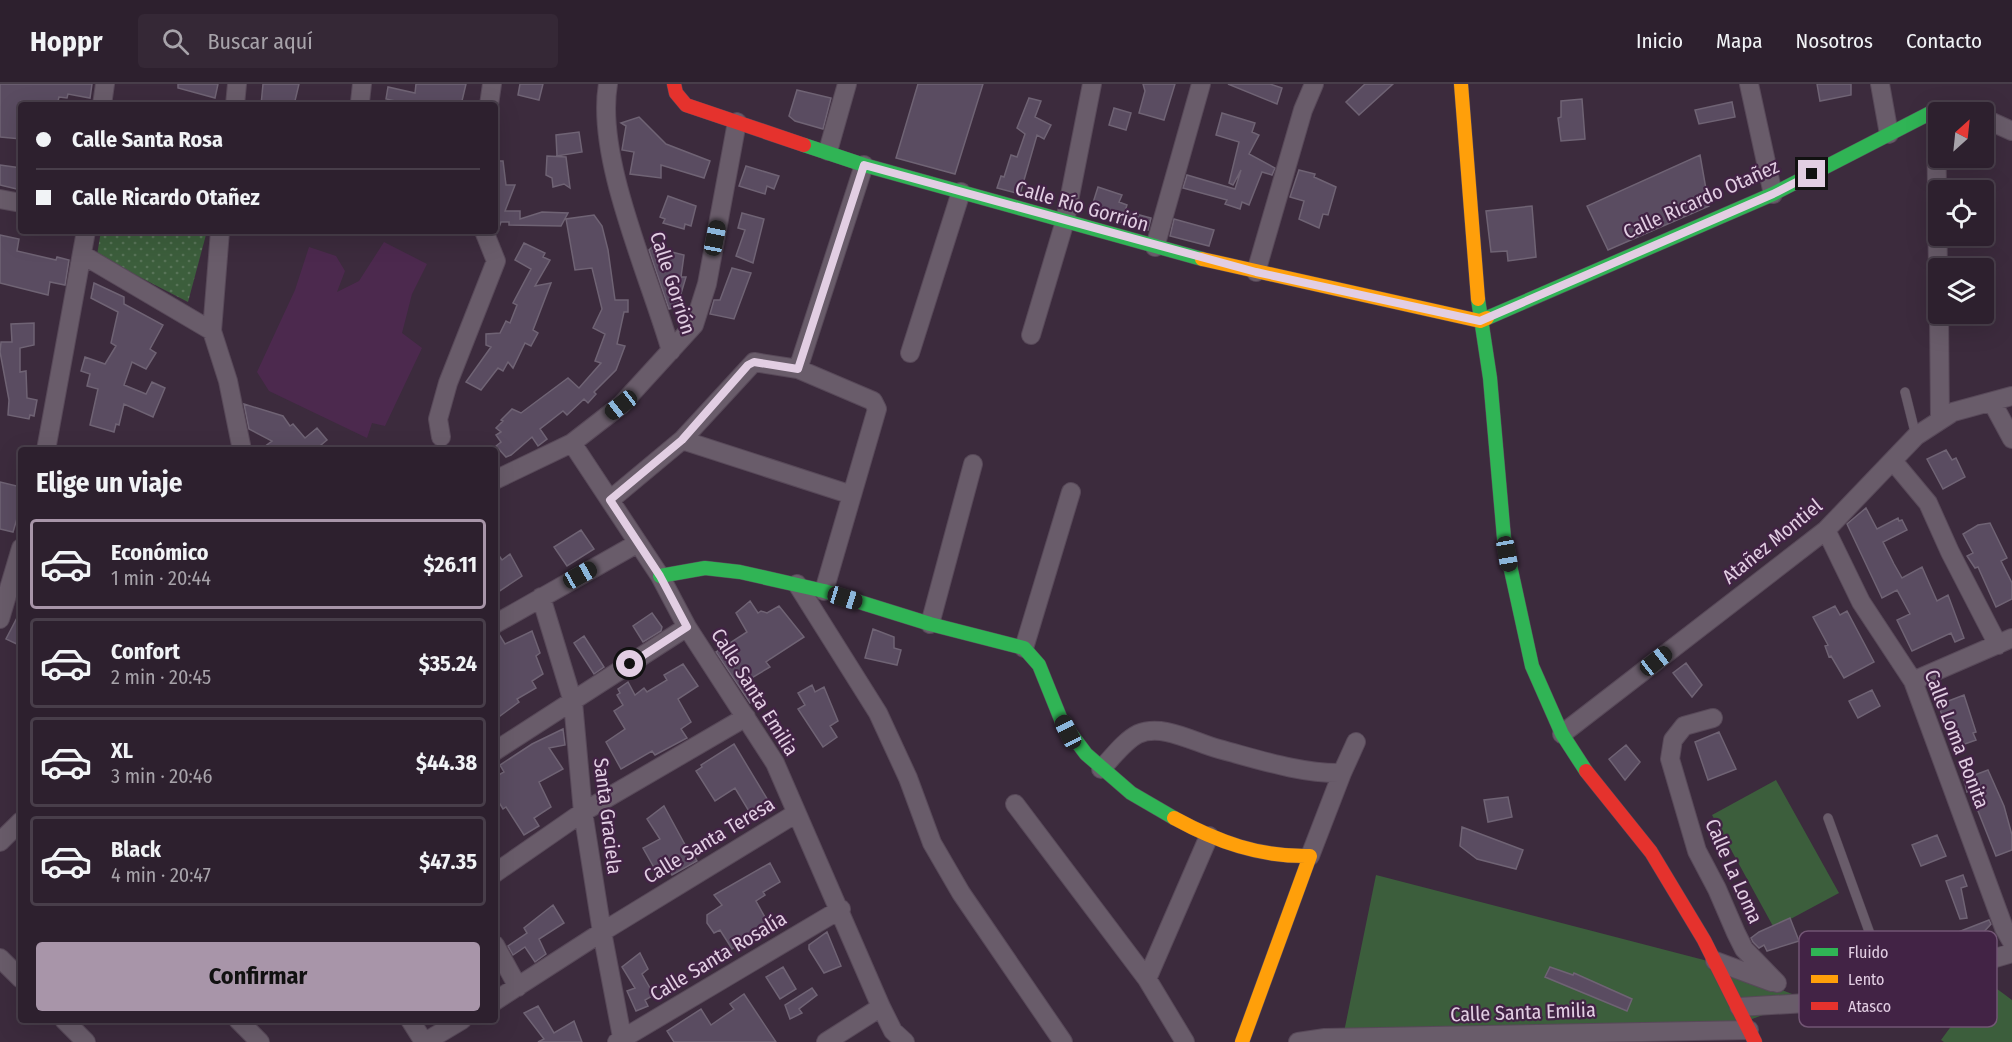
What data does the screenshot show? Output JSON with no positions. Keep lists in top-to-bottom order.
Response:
{
  "streets": {
    "street": [
      "Calle Ricardo Otañez",
      "Calle Río Gorrión",
      "Calle Gorrión",
      "Atañez Montiel",
      "Calle Santa Emilia",
      "Calle Loma Bonita",
      "Santa Graciela",
      "Calle Santa Teresa",
      "Calle La Loma",
      "Calle Santa Rosalía"
    ]
  },
  "crossings": [
    ["Calle Ricardo Otañez", "Calle Río Gorrión"],
    ["Calle Gorrión", "Calle Santa Emilia"],
    ["Atañez Montiel", "Calle Loma Bonita"],
    ["Calle Santa Emilia", "Calle Santa Teresa"],
    ["Calle Santa Emilia", "Calle Santa Rosalía"],
    ["Santa Graciela", "Calle Santa Teresa"],
    ["Santa Graciela", "Calle Santa Rosalía"]
  ],
  "legend": ["Fluido", "Lento", "Atasco"],
  "north": "top right",
  "page": {
    "header": "Hoppr",
    "search": "Buscar aquí",
    "nav": [
      "Inicio",
      "Mapa",
      "Nosotros",
      "Contacto"
    ],
    "banner": ["Calle Santa Rosa", "Calle Ricardo Otañez"],
    "heading": "Elige un viaje",
    "list": [
      {
        "name": "Económico",
        "note": "1 min · 20:44",
        "value": "$26.11"
      },
      {
        "name": "Confort",
        "note": "2 min · 20:45",
        "value": "$35.24"
      },
      {
        "name": "XL",
        "note": "3 min · 20:46",
        "value": "$44.38"
      },
      {
        "name": "Black",
        "note": "4 min · 20:47",
        "value": "$47.35"
      }
    ],
    "buttons": "Confirmar"
  }
}
